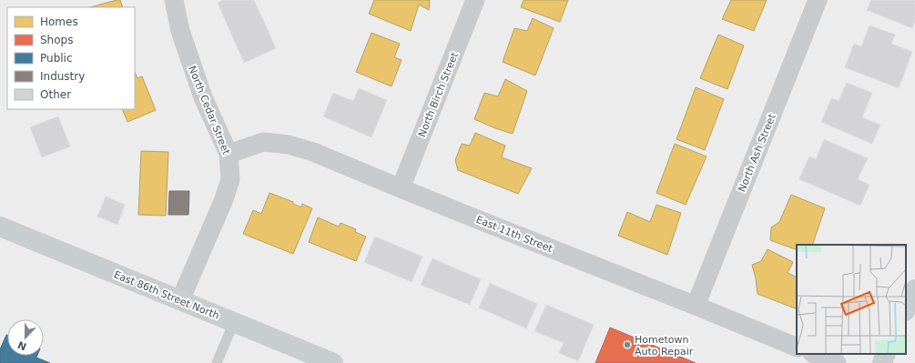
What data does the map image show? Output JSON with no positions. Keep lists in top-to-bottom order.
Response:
{
  "streets": {
    "main road": ["East 86th Street North"],
    "street": [
      "North Birch Street",
      "North Cedar Street",
      "North Ash Street",
      "East 11th Street"
    ]
  },
  "crossings": [
    ["North Birch Street", "East 11th Street"],
    ["North Cedar Street", "East 11th Street"],
    ["North Cedar Street", "East 86th Street North"],
    ["North Ash Street", "East 11th Street"]
  ],
  "places": ["Hometown Auto Repair"],
  "legend": [
    "Homes",
    "Shops",
    "Public",
    "Industry",
    "Other"
  ],
  "north": "bottom"
}
